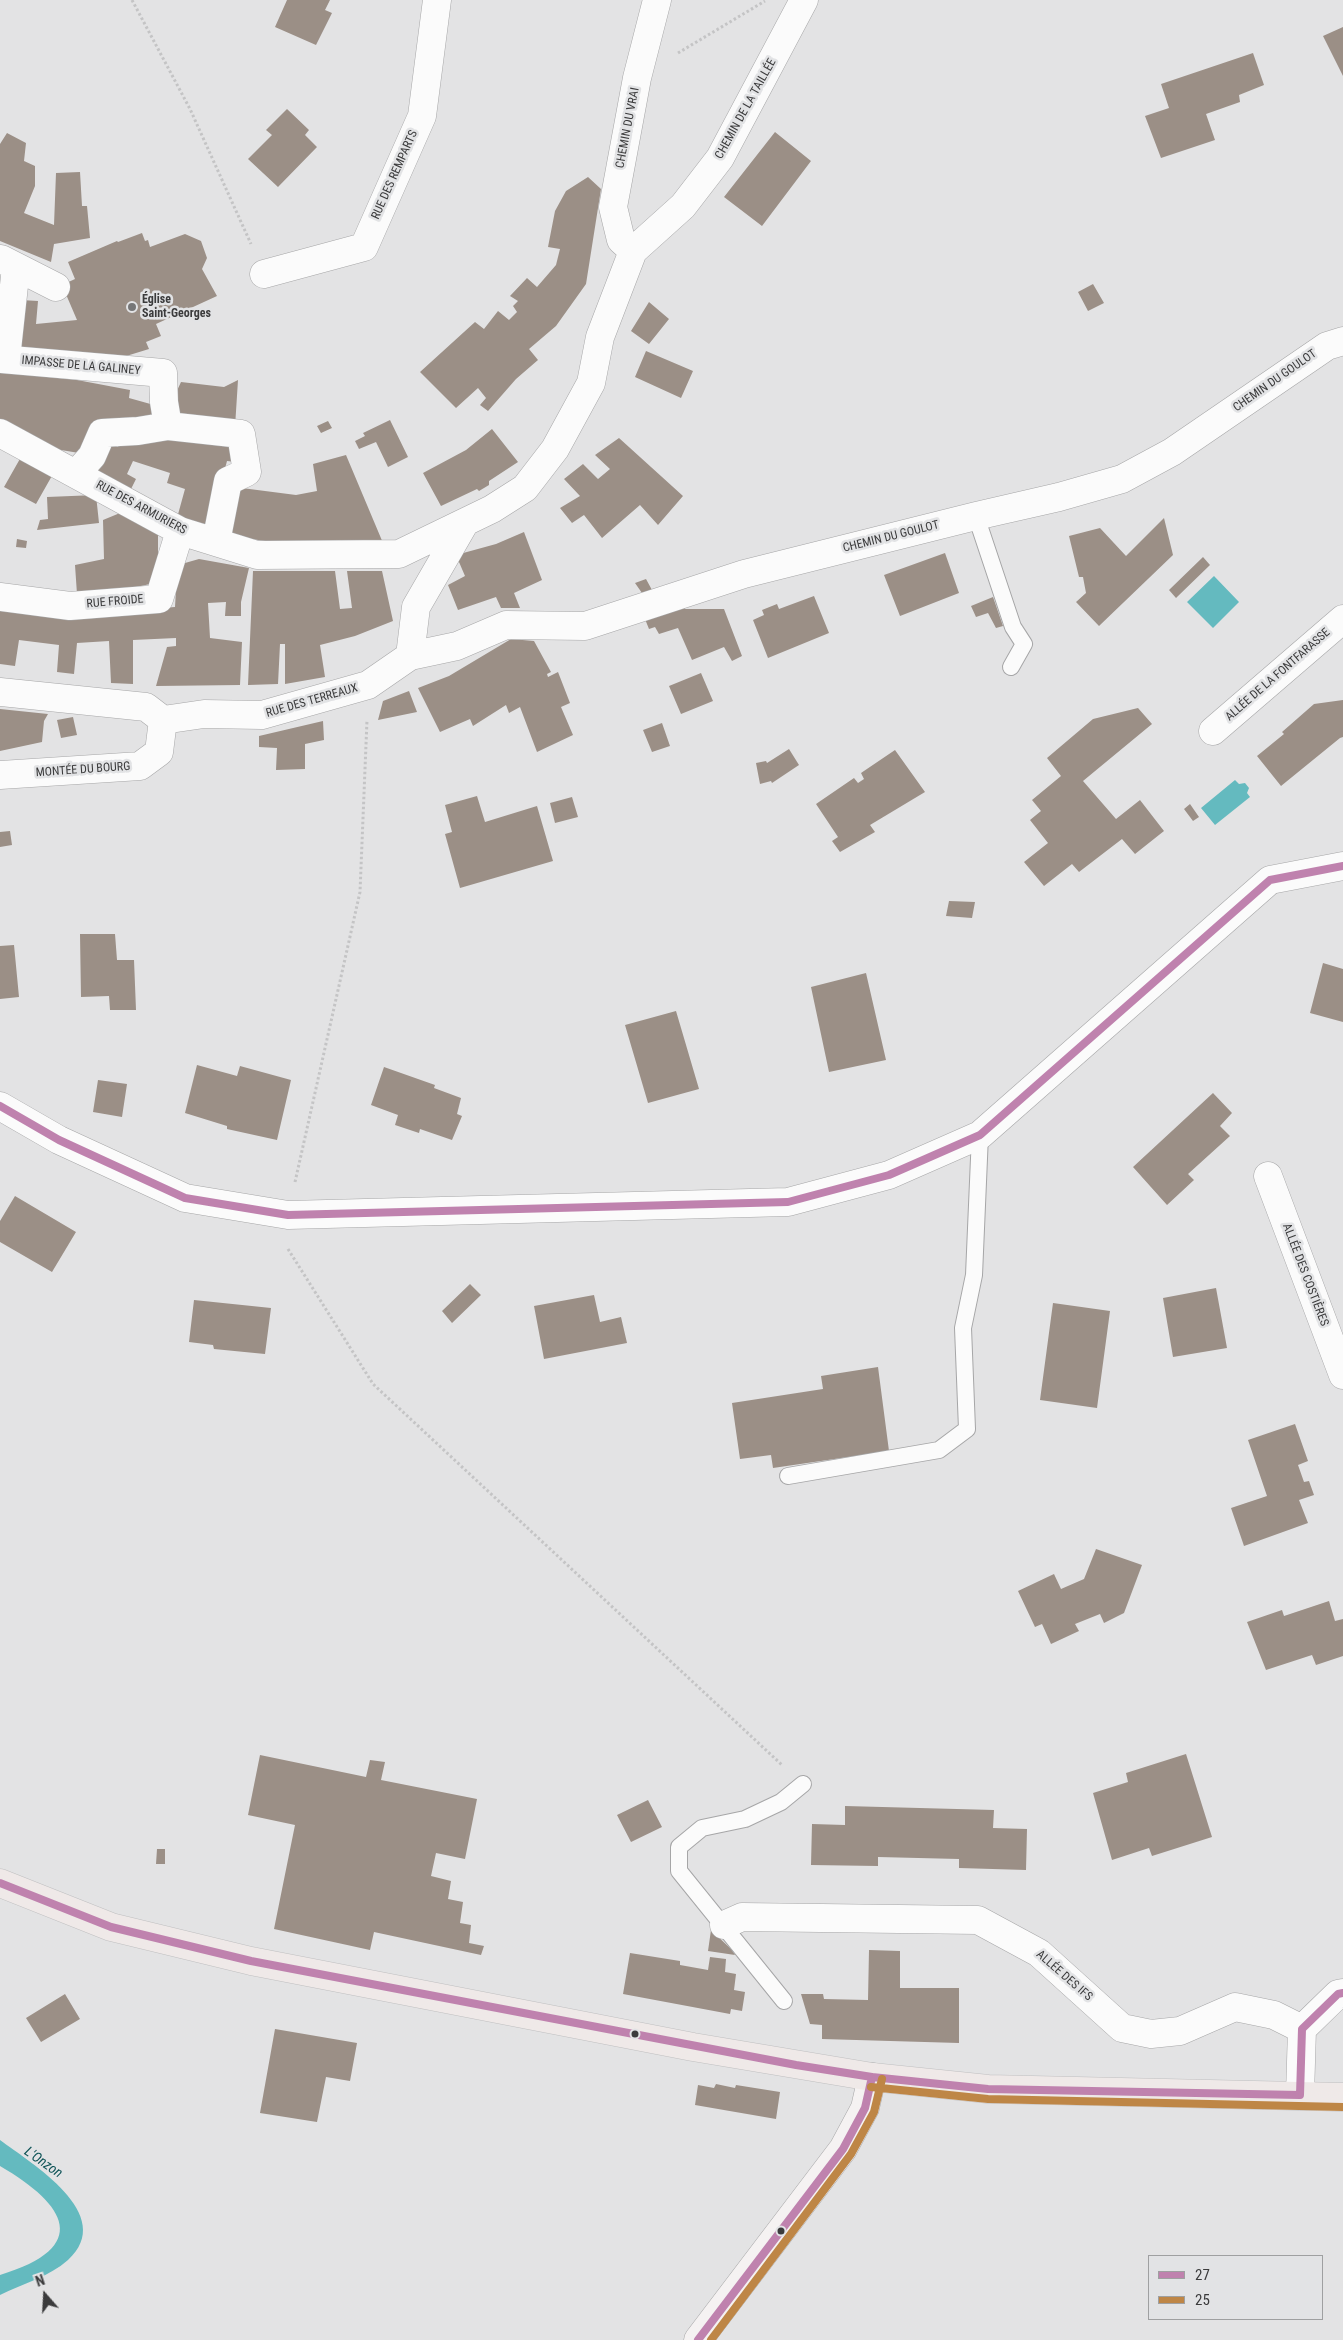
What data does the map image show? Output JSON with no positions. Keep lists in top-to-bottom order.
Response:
{
  "streets": {
    "street": [
      "CHEMIN DE LA TAILLÉE",
      "CHEMIN DU VRAI",
      "RUE DES REMPARTS",
      "IMPASSE DE LA GALINEY",
      "CHEMIN DU GOULOT",
      "RUE DES ARMURIERS",
      "RUE FROIDE",
      "ALLÉE DE LA FONTFARASSE",
      "RUE DES TERREAUX",
      "MONTÉE DU BOURG",
      "ALLÉE DES COSTIÈRES",
      "ALLÉE DES IFS"
    ]
  },
  "crossings": [
    ["CHEMIN DE LA TAILLÉE", "CHEMIN DU VRAI"],
    ["CHEMIN DE LA TAILLÉE", "RUE DES ARMURIERS"],
    ["CHEMIN DU VRAI", "RUE DES ARMURIERS"],
    ["CHEMIN DU GOULOT", "RUE DES TERREAUX"],
    ["RUE DES ARMURIERS", "RUE FROIDE"],
    ["RUE DES TERREAUX", "MONTÉE DU BOURG"]
  ],
  "water": ["L'Onzon"],
  "places": ["Église Saint-Georges"],
  "lines": ["transit line 27", "transit line 25"],
  "legend": ["27", "25"],
  "north": "top"
}
